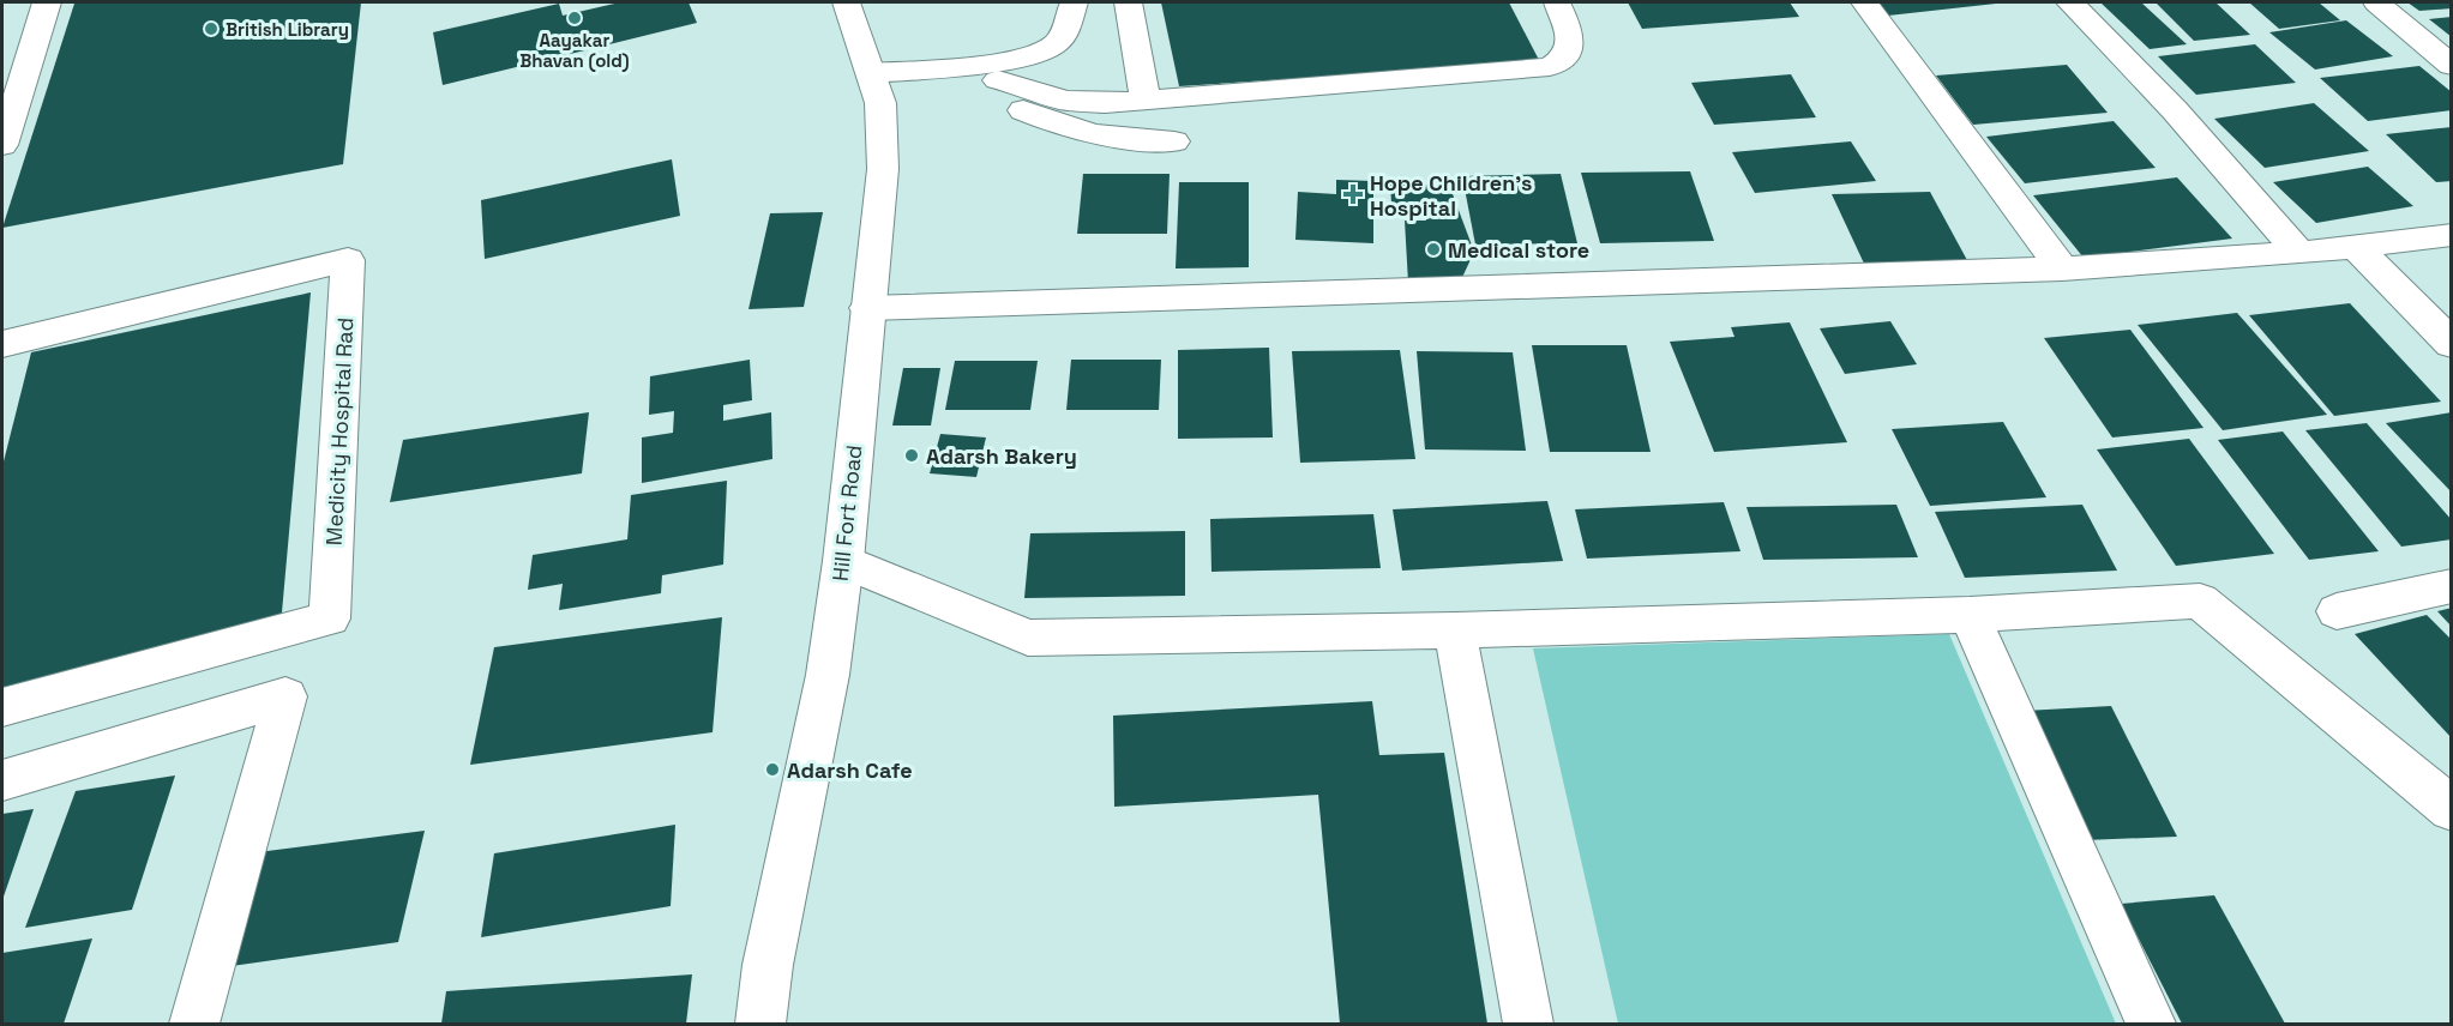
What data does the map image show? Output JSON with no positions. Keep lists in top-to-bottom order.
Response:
{
  "streets": {
    "street": ["Medicity Hospital Rad", "Hill Fort Road"]
  },
  "places": {
    "other": [
      "Aayakar Bhavan (old)",
      "British Library",
      "Medical store",
      "Adarsh Bakery",
      "Adarsh Cafe"
    ],
    "health": ["Hope Children's Hospital"]
  }
}
